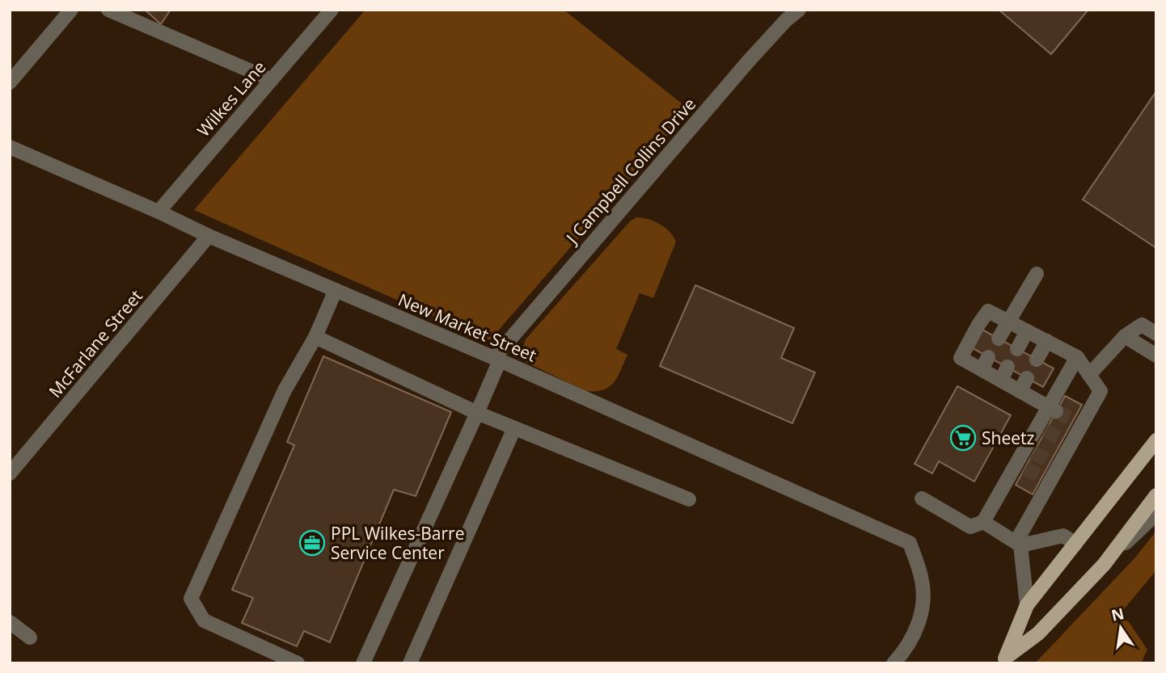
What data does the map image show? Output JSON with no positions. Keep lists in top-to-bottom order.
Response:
{
  "streets": {
    "street": [
      "Wilkes Lane",
      "J Campbell Collins Drive",
      "New Market Street",
      "McFarlane Street"
    ]
  },
  "crossings": [
    ["Wilkes Lane", "New Market Street"],
    ["J Campbell Collins Drive", "New Market Street"],
    ["New Market Street", "McFarlane Street"]
  ],
  "places": {
    "supermarket": ["Sheetz"],
    "office": ["PPL Wilkes-Barre Service Center"]
  },
  "north": "top"
}
